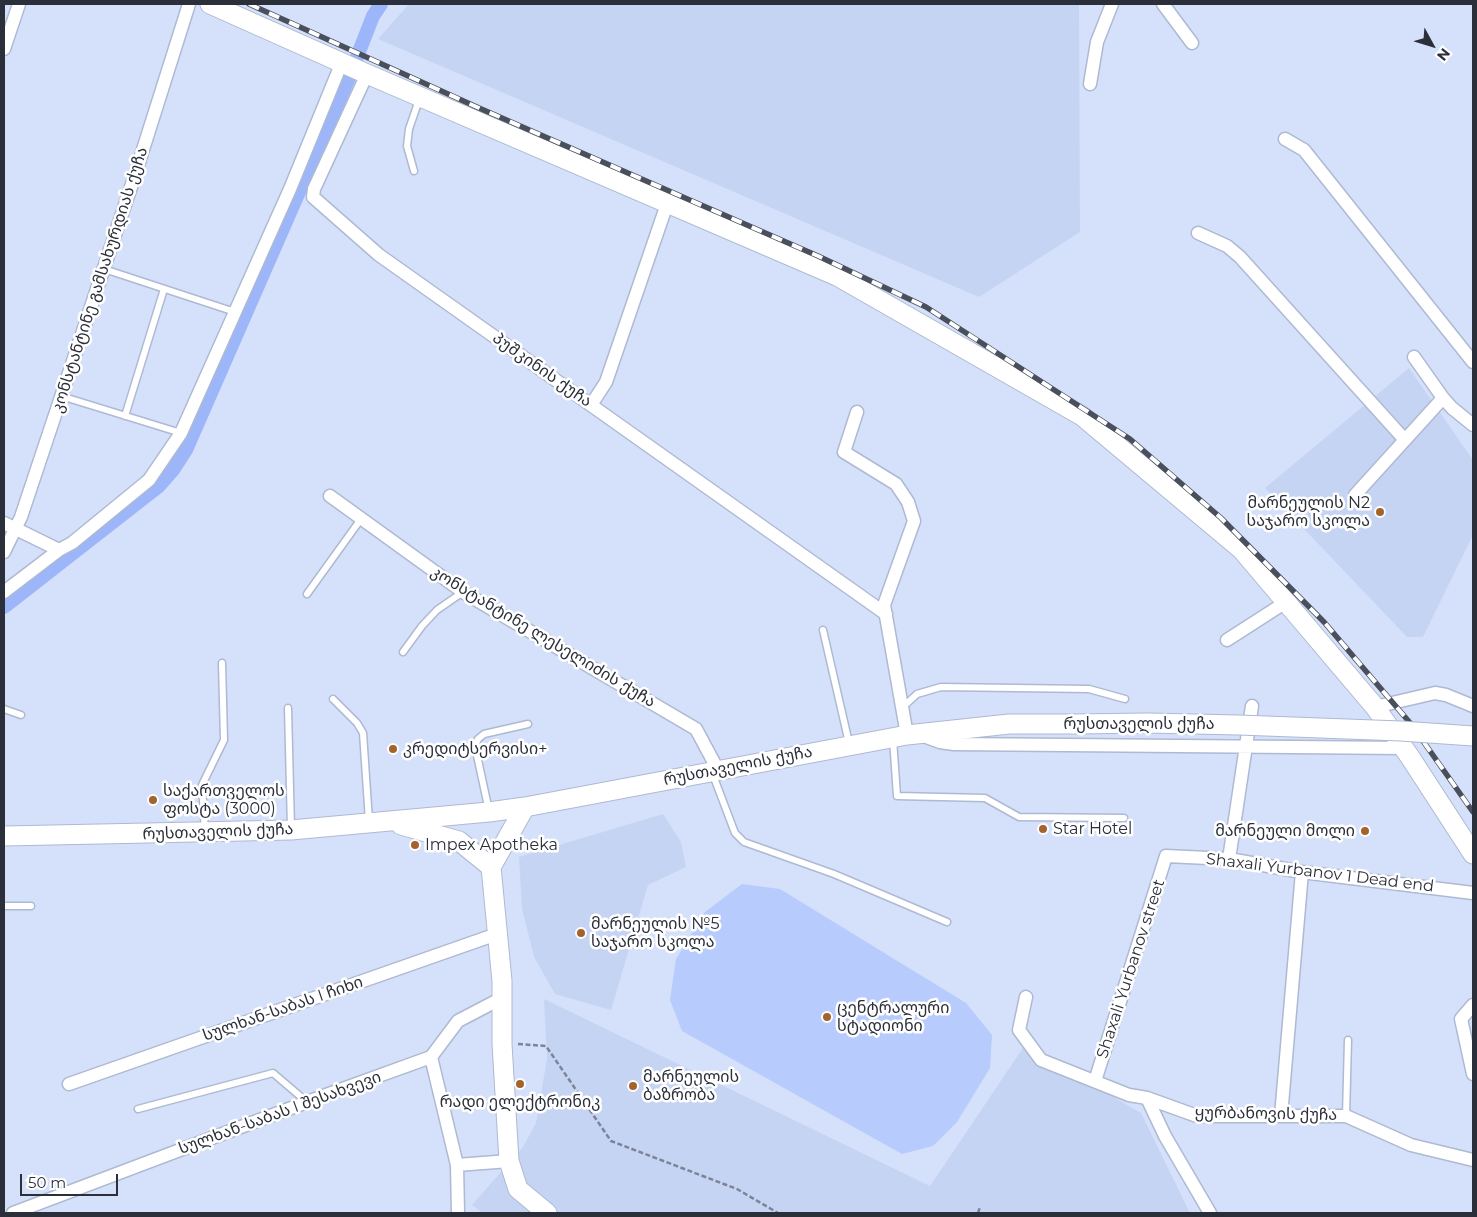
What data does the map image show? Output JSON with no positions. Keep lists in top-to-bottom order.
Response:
{
  "streets": {
    "street": [
      "კონსტანტინე გამსახურდიას ქუჩა",
      "პუშკინის ქუჩა",
      "კონსტანტინე ლესელიძის ქუჩა",
      "რუსთაველის ქუჩა",
      "Shaxali Yurbanov 1 Dead end",
      "Shaxali Yurbanov street",
      "სულხან-საბას I ჩიხი",
      "სულხან-საბას I შესახვევი",
      "ყურბანოვის ქუჩა"
    ]
  },
  "crossings": [
    ["კონსტანტინე ლესელიძის ქუჩა", "რუსთაველის ქუჩა"],
    ["Shaxali Yurbanov 1 Dead end", "Shaxali Yurbanov street"],
    ["Shaxali Yurbanov street", "ყურბანოვის ქუჩა"]
  ],
  "places": [
    "მარნეულის N2 საჯარო სკოლა",
    "კრედიტსერვისი+",
    "საქართველოს ფოსტა (3000)",
    "Star Hotel",
    "მარნეული მოლი",
    "Impex Apotheka",
    "მარნეულის №5 საჯარო სკოლა",
    "ცენტრალური სტადიონი",
    "რადი ელექტრონიკ",
    "მარნეულის ბაზრობა"
  ],
  "scale_bar": "50 m",
  "north": "bottom right"
}
